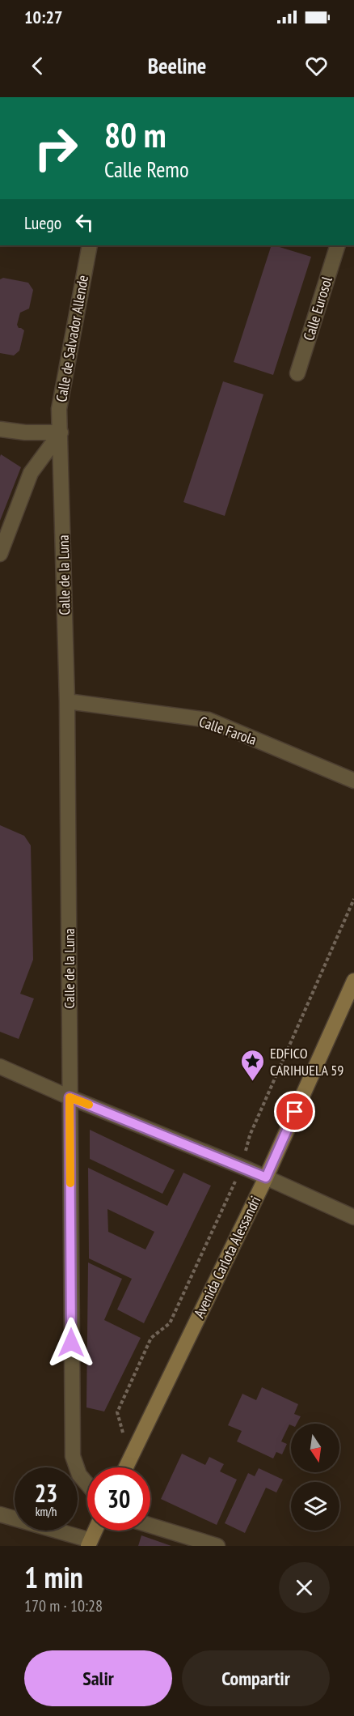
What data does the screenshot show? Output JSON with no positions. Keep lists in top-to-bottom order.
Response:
{
  "streets": {
    "main road": ["Avenida Carlota Alessandri"],
    "street": [
      "Calle Eurosol",
      "Calle de Salvador Allende",
      "Calle de la Luna",
      "Calle Farola"
    ]
  },
  "crossings": [
    ["Calle de Salvador Allende", "Calle de la Luna"],
    ["Calle de la Luna", "Calle Farola"]
  ],
  "places": {
    "place": ["EDFICO CARIHUELA 59"]
  },
  "north": "bottom",
  "page": {
    "status": "10:27",
    "header": "Beeline",
    "turn": ["80 m", "Calle Remo"],
    "then": "Luego",
    "speed": "23 km/h",
    "limit": "30",
    "heading": ["1 min", "170 m · 10:28"],
    "buttons": ["Salir", "Compartir"]
  }
}
